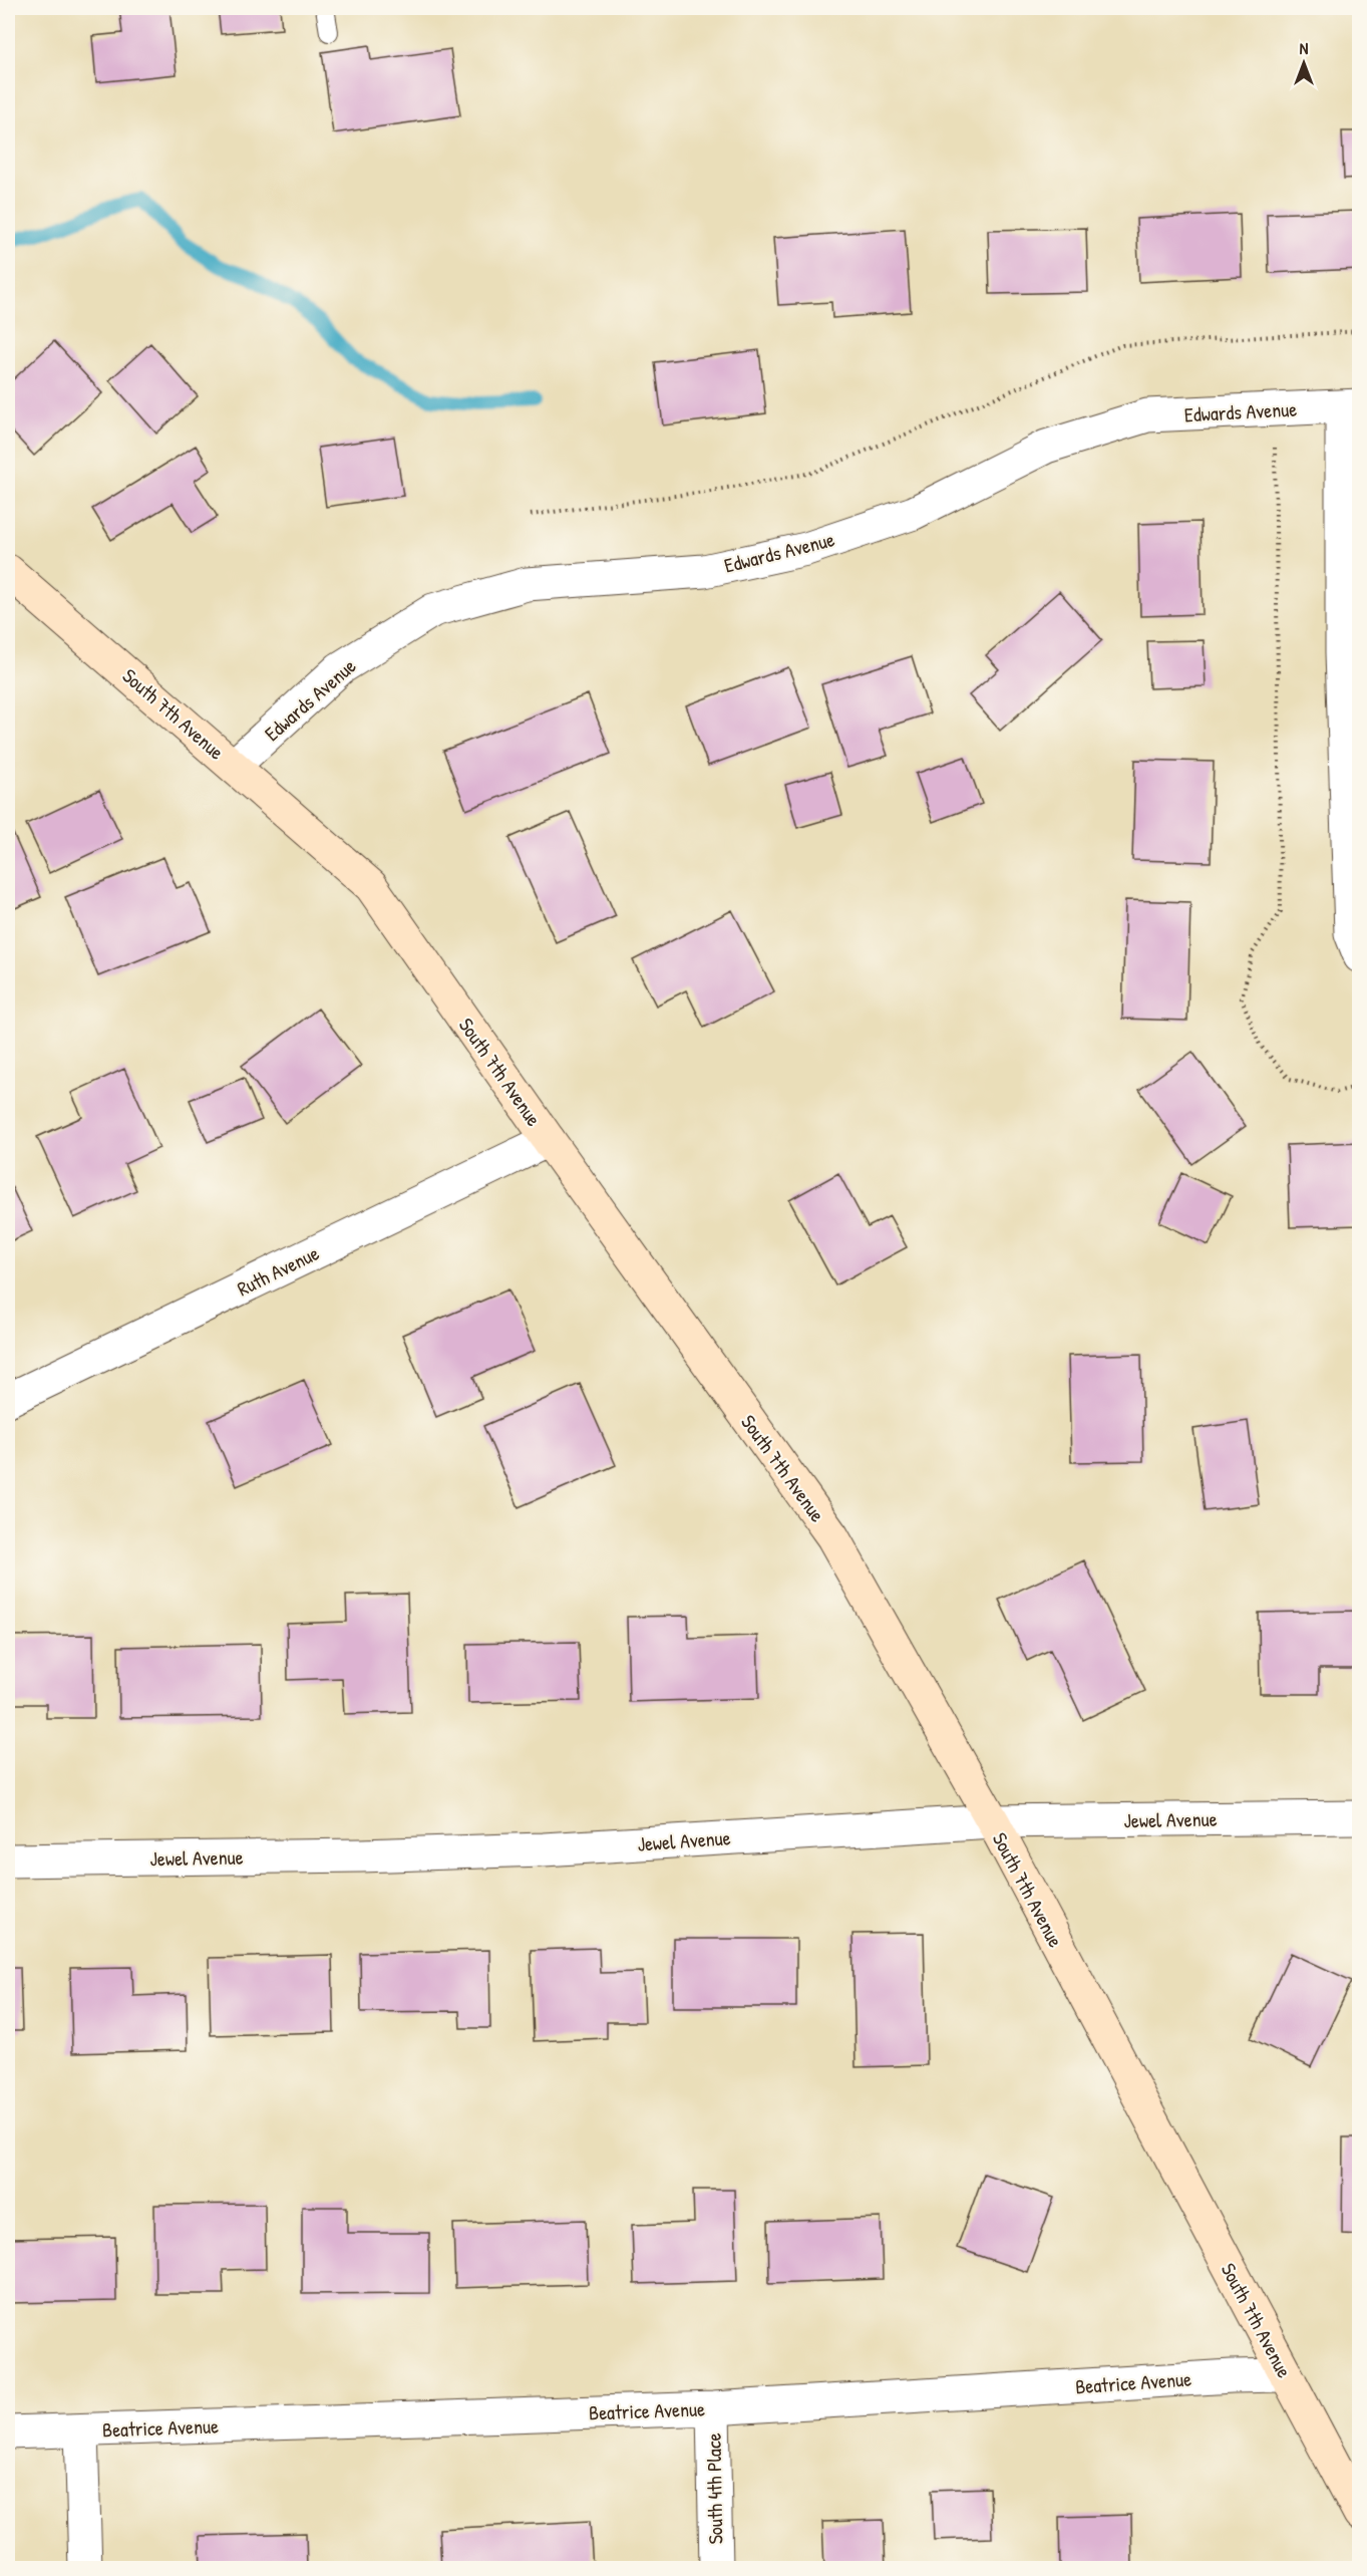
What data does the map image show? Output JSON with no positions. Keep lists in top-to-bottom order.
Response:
{
  "streets": {
    "street": [
      "Edwards Avenue",
      "South 7th Avenue",
      "Ruth Avenue",
      "Jewel Avenue",
      "Beatrice Avenue",
      "South 4th Place"
    ]
  },
  "crossings": [
    ["Edwards Avenue", "South 7th Avenue"],
    ["South 7th Avenue", "Ruth Avenue"],
    ["South 7th Avenue", "Jewel Avenue"],
    ["South 7th Avenue", "Beatrice Avenue"],
    ["Beatrice Avenue", "South 4th Place"]
  ],
  "north": "top"
}
